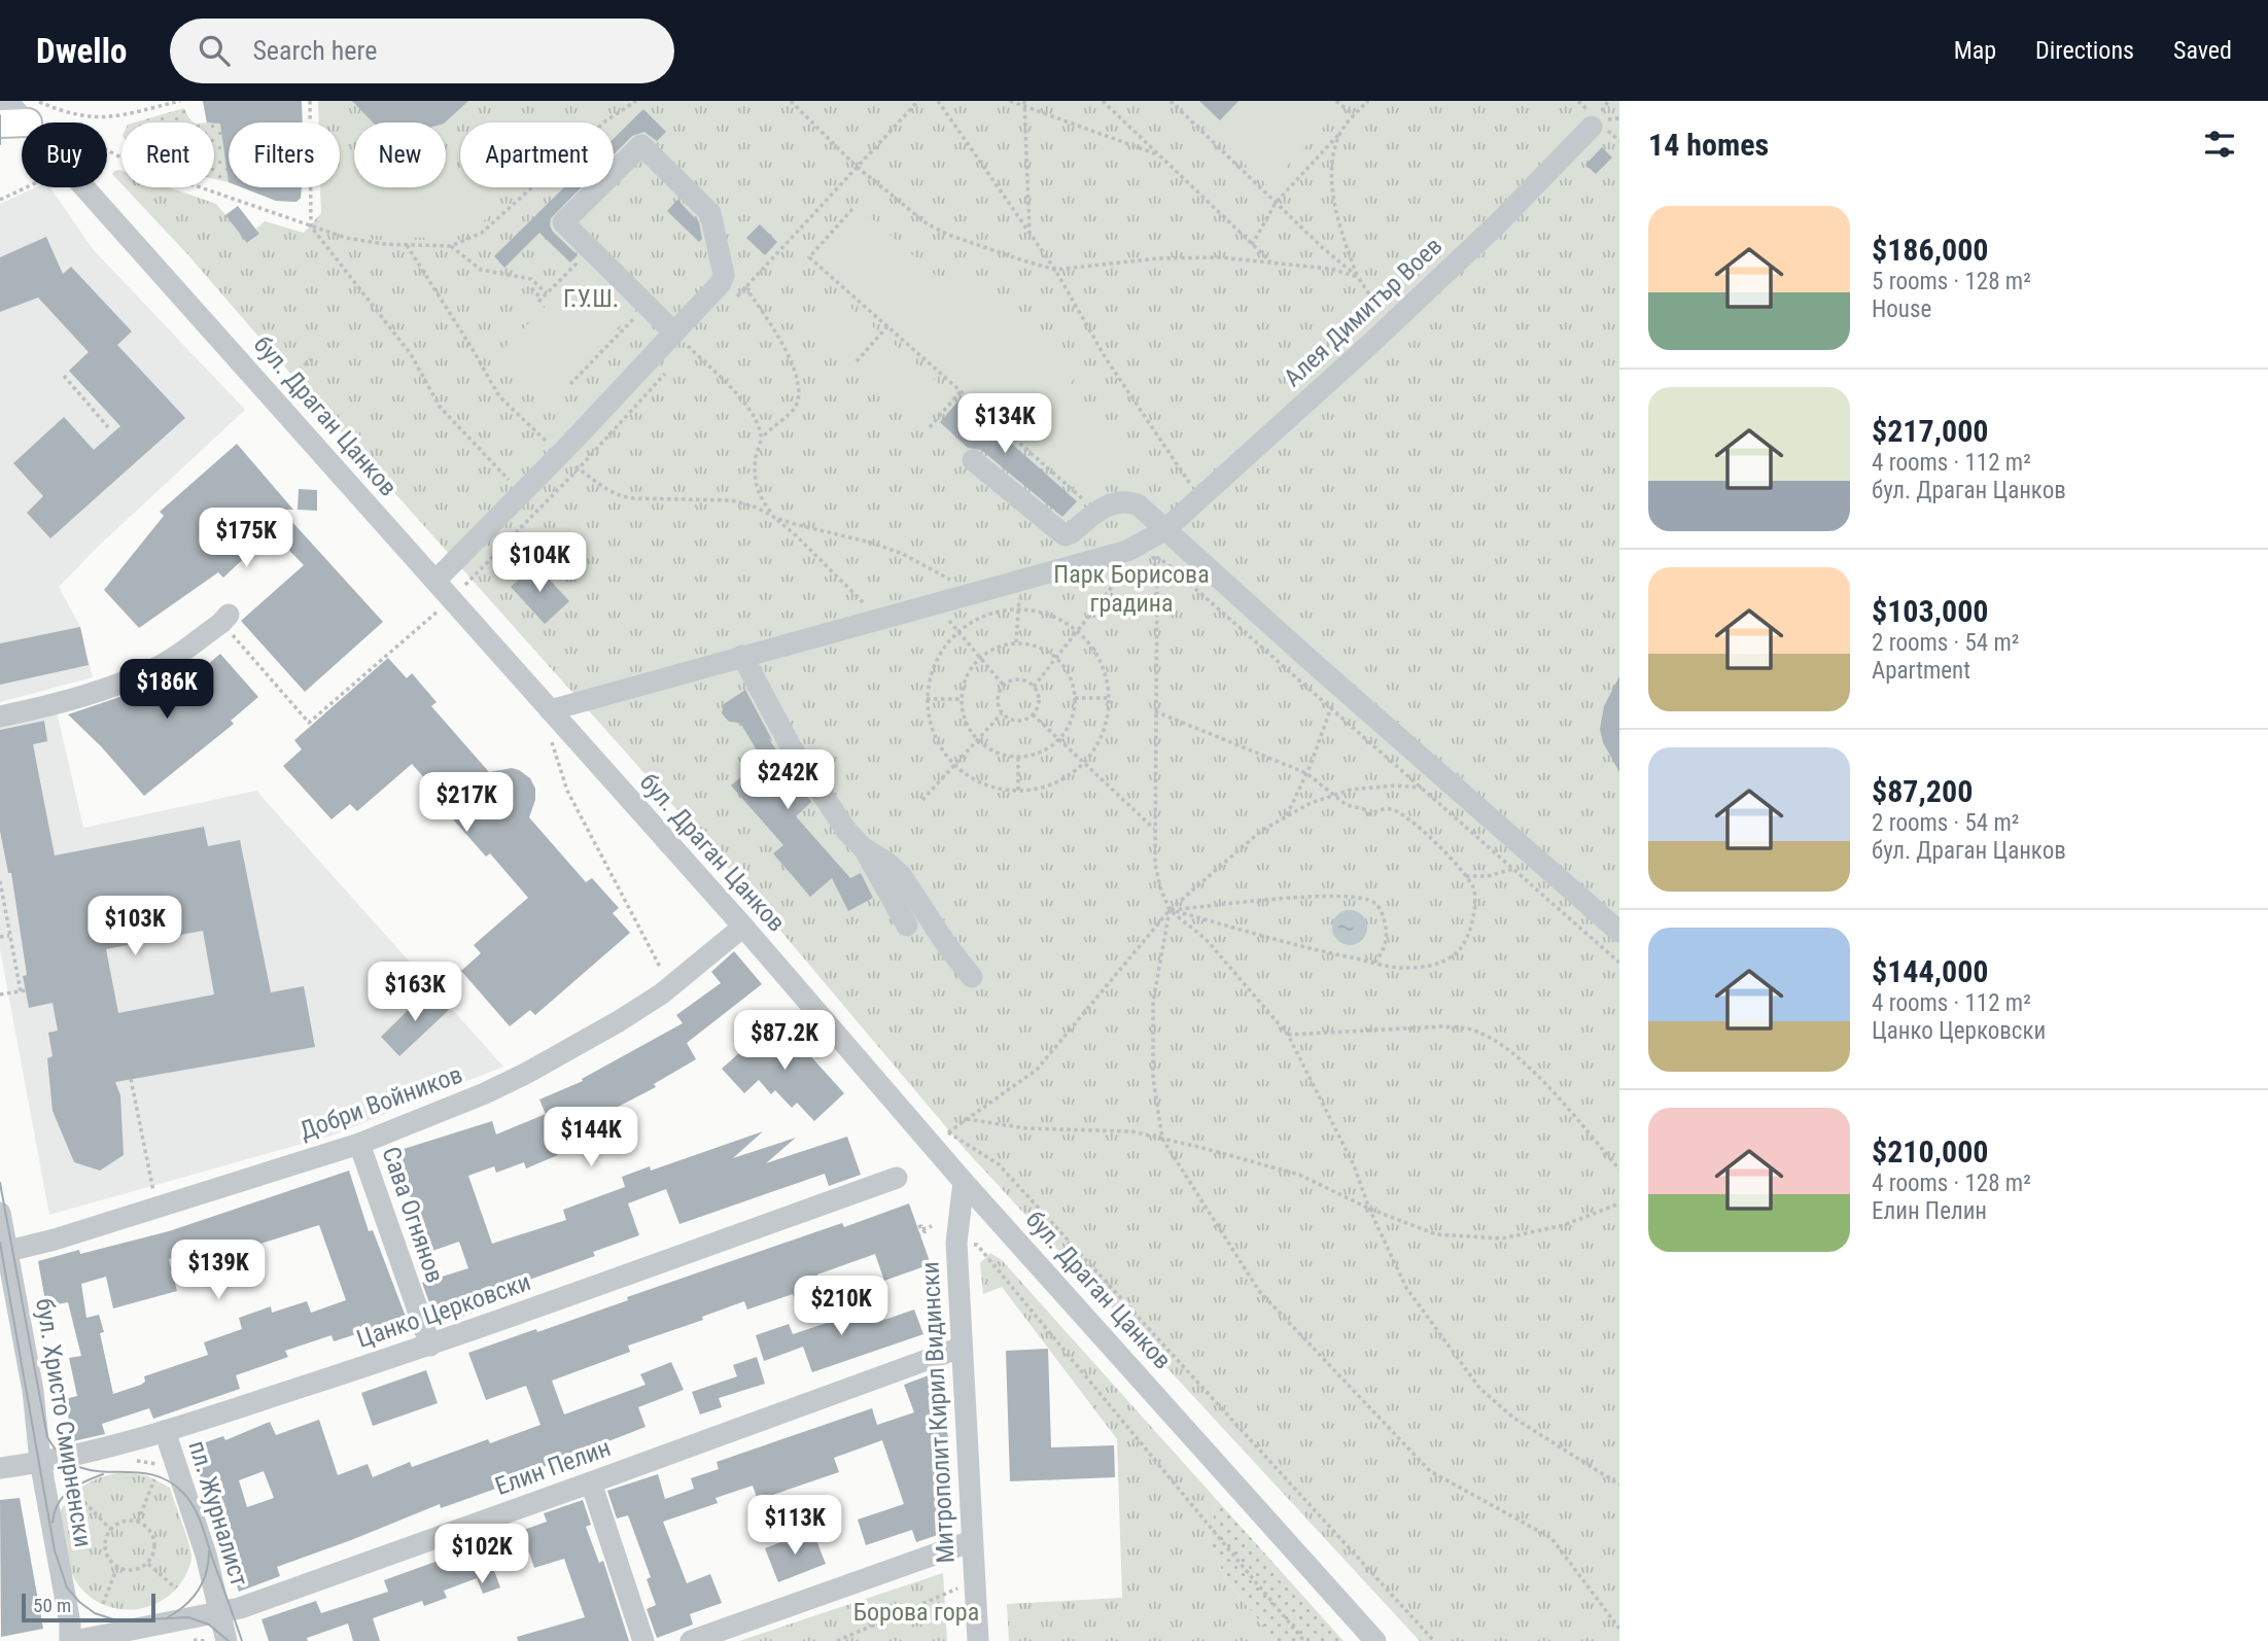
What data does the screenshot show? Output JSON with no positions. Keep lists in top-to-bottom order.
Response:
{
  "streets": {
    "street": [
      "Алея Димитър Воев",
      "бул. Драган Цанков",
      "Добри Войников",
      "Сава Огнянов",
      "Цанко Церковски",
      "Митрополит Кирил Видински",
      "бул. Христо Смирненски",
      "Елин Пелин",
      "пл. Журналист"
    ]
  },
  "crossings": [
    ["Алея Димитър Воев", "бул. Драган Цанков"],
    ["бул. Драган Цанков", "Добри Войников"],
    ["бул. Драган Цанков", "Митрополит Кирил Видински"],
    ["Добри Войников", "Сава Огнянов"],
    ["Добри Войников", "бул. Христо Смирненски"],
    ["Сава Огнянов", "Цанко Церковски"],
    ["Цанко Церковски", "бул. Христо Смирненски"],
    ["Цанко Церковски", "пл. Журналист"],
    ["Митрополит Кирил Видински", "Елин Пелин"],
    ["бул. Христо Смирненски", "Елин Пелин"],
    ["Елин Пелин", "пл. Журналист"]
  ],
  "parks": ["Г.У.Ш.", "Парк Борисова градина", "Борова гора"],
  "scale_bar": "50 m",
  "page": {
    "header": "Dwello",
    "search": "Search here",
    "nav": ["Map", "Directions", "Saved"],
    "heading": "14 homes",
    "chip": [
      "Buy",
      "Rent",
      "Filters",
      "New",
      "Apartment"
    ],
    "list": [
      {
        "name": "$186,000",
        "note": "5 rooms · 128 m² · House"
      },
      {
        "name": "$217,000",
        "note": "4 rooms · 112 m² · бул. Драган Цанков"
      },
      {
        "name": "$103,000",
        "note": "2 rooms · 54 m² · Apartment"
      },
      {
        "name": "$87,200",
        "note": "2 rooms · 54 m² · бул. Драган Цанков"
      },
      {
        "name": "$144,000",
        "note": "4 rooms · 112 m² · Цанко Церковски"
      },
      {
        "name": "$210,000",
        "note": "4 rooms · 128 m² · Елин Пелин"
      }
    ],
    "price": [
      "$134K",
      "$175K",
      "$104K",
      "$186K",
      "$242K",
      "$217K",
      "$103K",
      "$163K",
      "$87.2K",
      "$144K",
      "$139K",
      "$210K",
      "$113K",
      "$102K"
    ],
    "scale": "50 m"
  }
}
